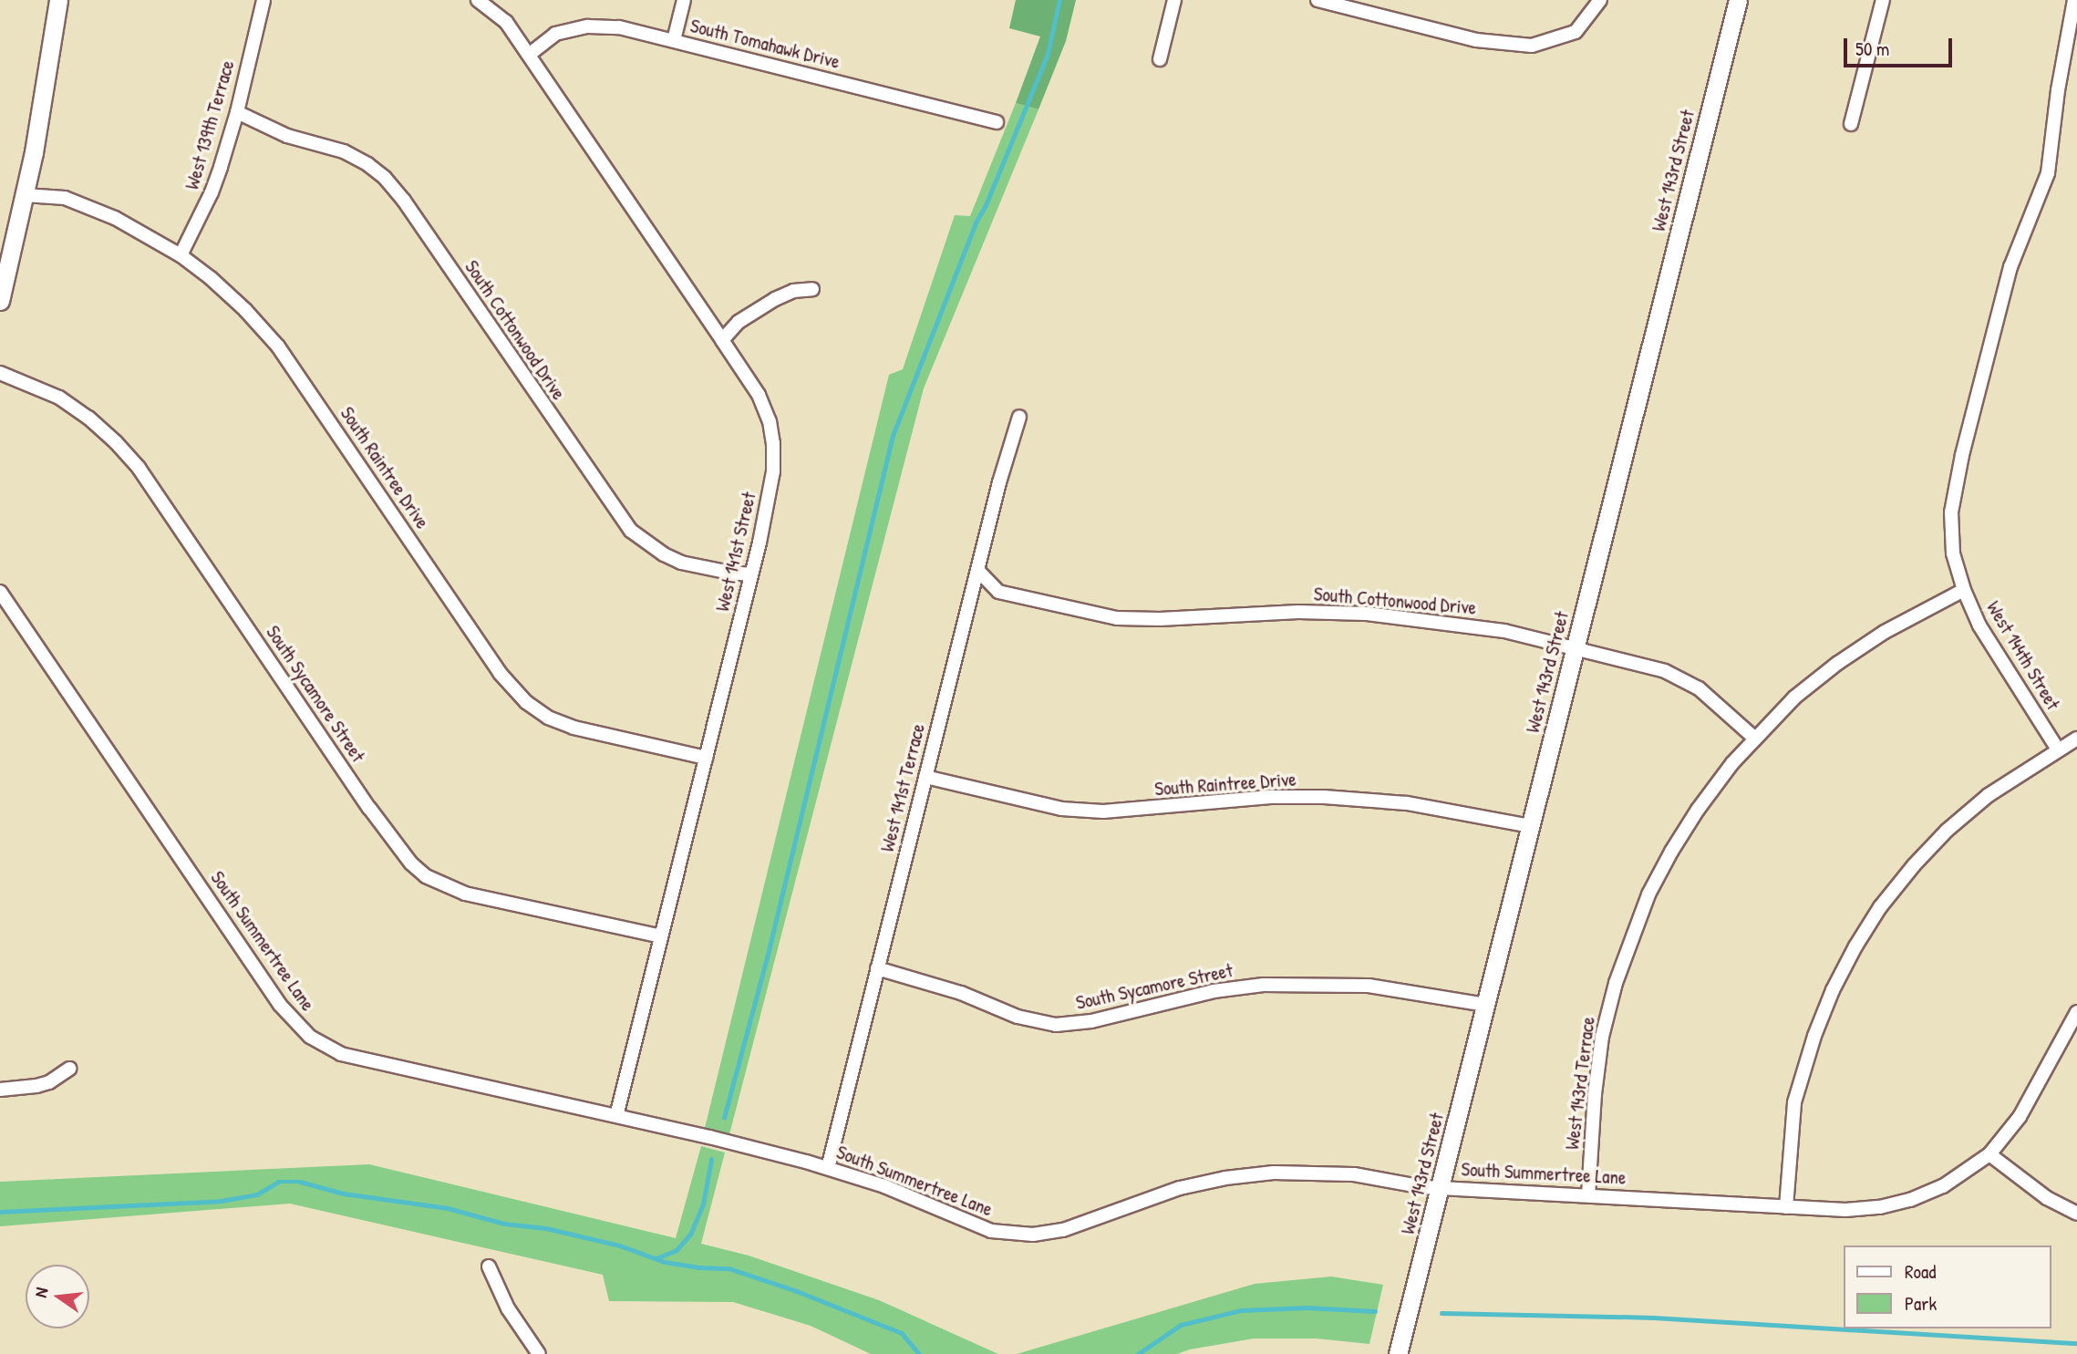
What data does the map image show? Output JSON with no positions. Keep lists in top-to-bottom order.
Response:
{
  "streets": {
    "street": [
      "South Tomahawk Drive",
      "West 139th Terrace",
      "West 143rd Street",
      "South Cottonwood Drive",
      "South Raintree Drive",
      "West 141st Street",
      "West 144th Street",
      "South Sycamore Street",
      "West 141st Terrace",
      "South Summertree Lane",
      "West 143rd Terrace"
    ]
  },
  "crossings": [
    ["South Tomahawk Drive", "West 141st Street"],
    ["West 139th Terrace", "South Cottonwood Drive"],
    ["West 139th Terrace", "South Raintree Drive"],
    ["West 143rd Street", "South Cottonwood Drive"],
    ["West 143rd Street", "South Raintree Drive"],
    ["West 143rd Street", "South Sycamore Street"],
    ["West 143rd Street", "South Summertree Lane"],
    ["South Cottonwood Drive", "West 141st Street"],
    ["South Cottonwood Drive", "West 141st Terrace"],
    ["South Cottonwood Drive", "West 143rd Terrace"],
    ["South Raintree Drive", "West 141st Street"],
    ["South Raintree Drive", "West 141st Terrace"],
    ["West 141st Street", "South Sycamore Street"],
    ["West 141st Street", "South Summertree Lane"],
    ["West 144th Street", "West 143rd Terrace"],
    ["South Sycamore Street", "West 141st Terrace"],
    ["West 141st Terrace", "South Summertree Lane"],
    ["South Summertree Lane", "West 143rd Terrace"]
  ],
  "legend": ["Road", "Park"],
  "scale_bar": "50 m",
  "north": "left"
}
